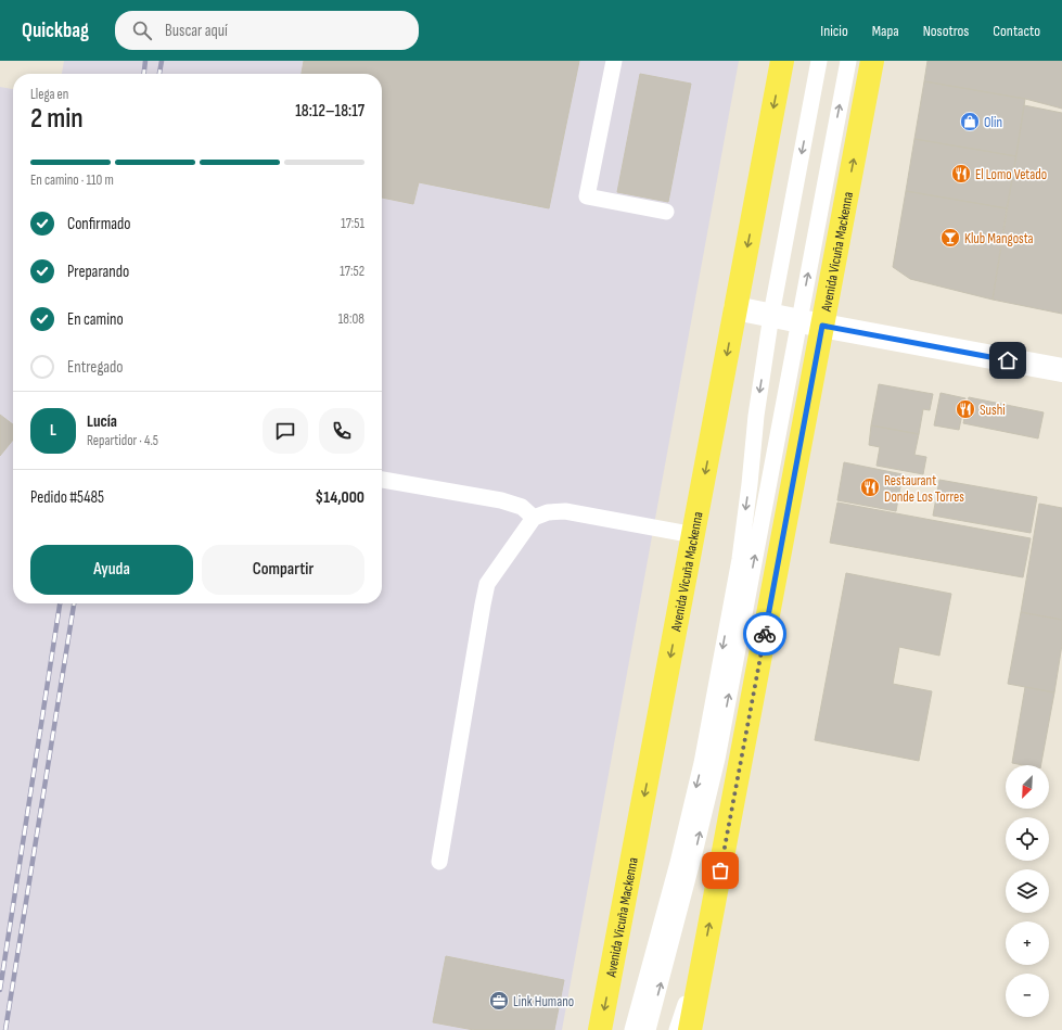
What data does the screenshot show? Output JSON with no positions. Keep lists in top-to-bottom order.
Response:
{
  "streets": {
    "main road": ["Avenida Vicuña Mackenna"]
  },
  "places": {
    "shop": ["Olin"],
    "restaurant": ["El Lomo Vetado", "Sushi", "Restaurant Donde Los Torres"],
    "bar": ["Klub Mangosta"],
    "office": ["Link Humano"]
  },
  "north": "bottom left",
  "page": {
    "header": "Quickbag",
    "search": "Buscar aquí",
    "nav": [
      "Inicio",
      "Mapa",
      "Nosotros",
      "Contacto"
    ],
    "heading": ["2 min", "Llega en", "18:12–18:17"],
    "panel": [
      "Lucía",
      "Repartidor · 4.5",
      "Pedido #5485",
      "$14,000"
    ],
    "bar": "En camino · 110 m",
    "list": [
      ["Confirmado", "17:51"],
      ["Preparando", "17:52"],
      ["En camino", "18:08"],
      "Entregado"
    ],
    "round": "L",
    "buttons": ["Ayuda", "Compartir"],
    "map_buttons": ["+", "−"]
  }
}
